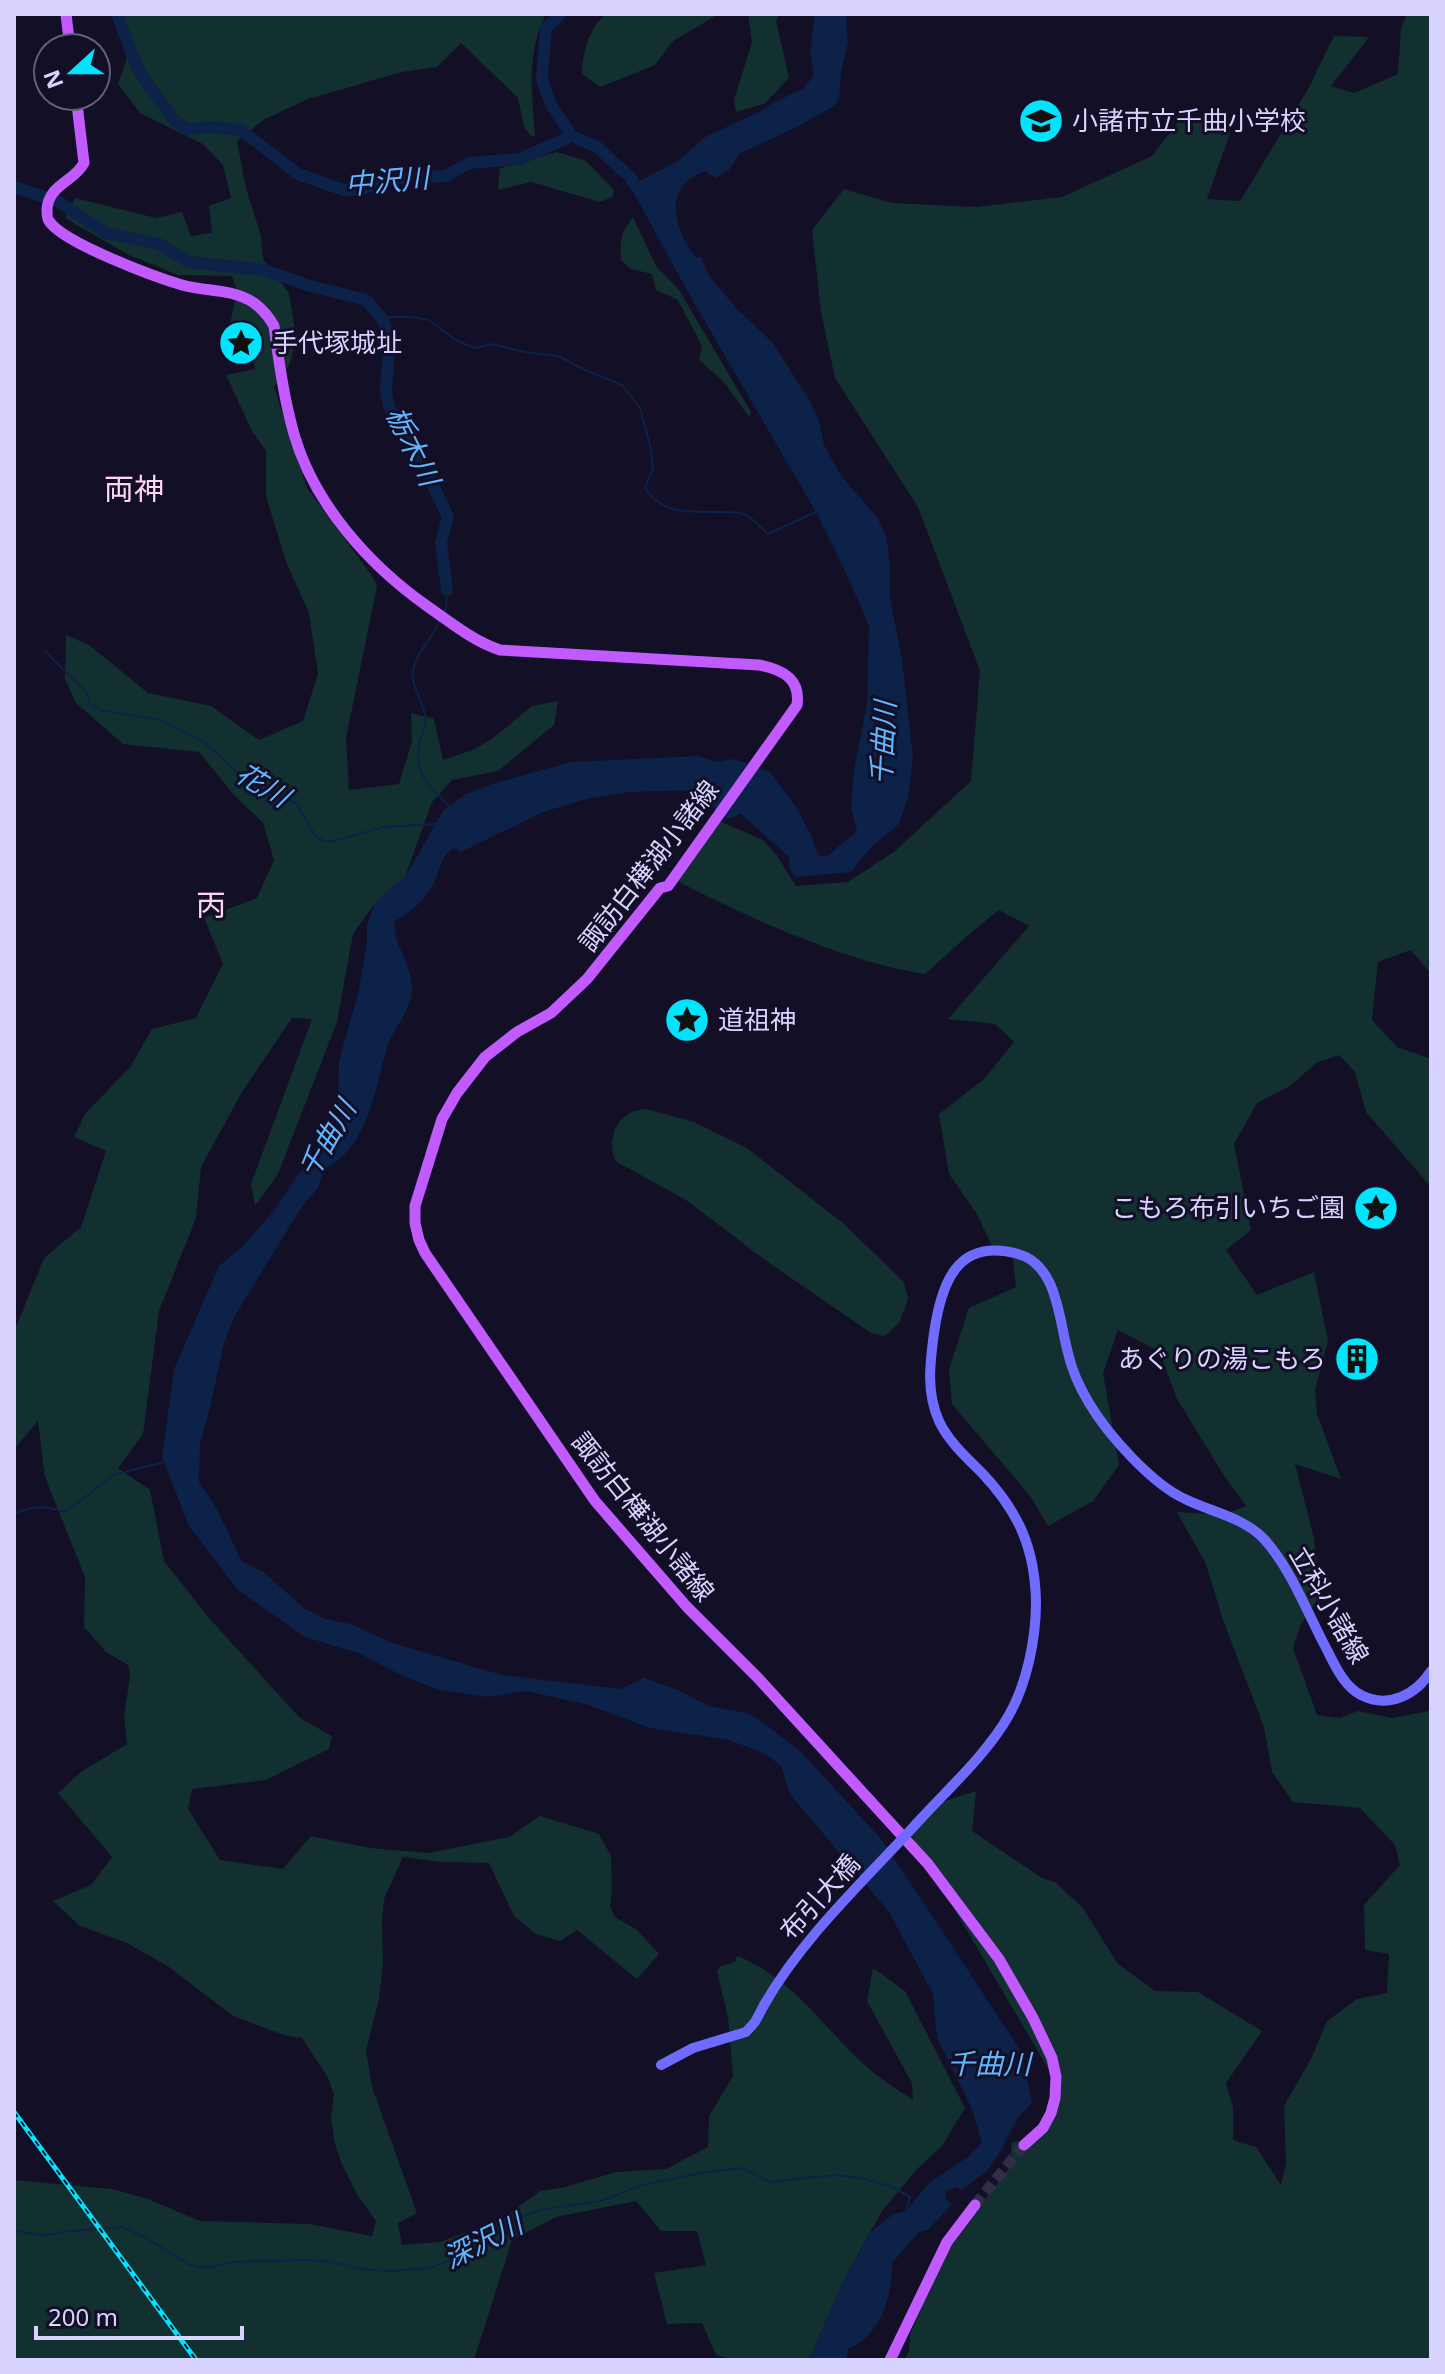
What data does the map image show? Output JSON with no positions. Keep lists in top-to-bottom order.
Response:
{
  "streets": {
    "main road": ["諏訪白樺湖小諸線", "立科小諸線", "布引大橋"]
  },
  "crossings": [
    ["立科小諸線", "布引大橋"]
  ],
  "districts": ["両神", "丙"],
  "water": [
    "中沢川",
    "栃木川",
    "千曲川",
    "花川",
    "深沢川"
  ],
  "places": {
    "school or university": ["小諸市立千曲小学校"],
    "place": ["手代塚城址", "道祖神", "こもろ布引いちご園"],
    "building": ["あぐりの湯こもろ"]
  },
  "scale_bar": "200 m",
  "north": "left"
}
